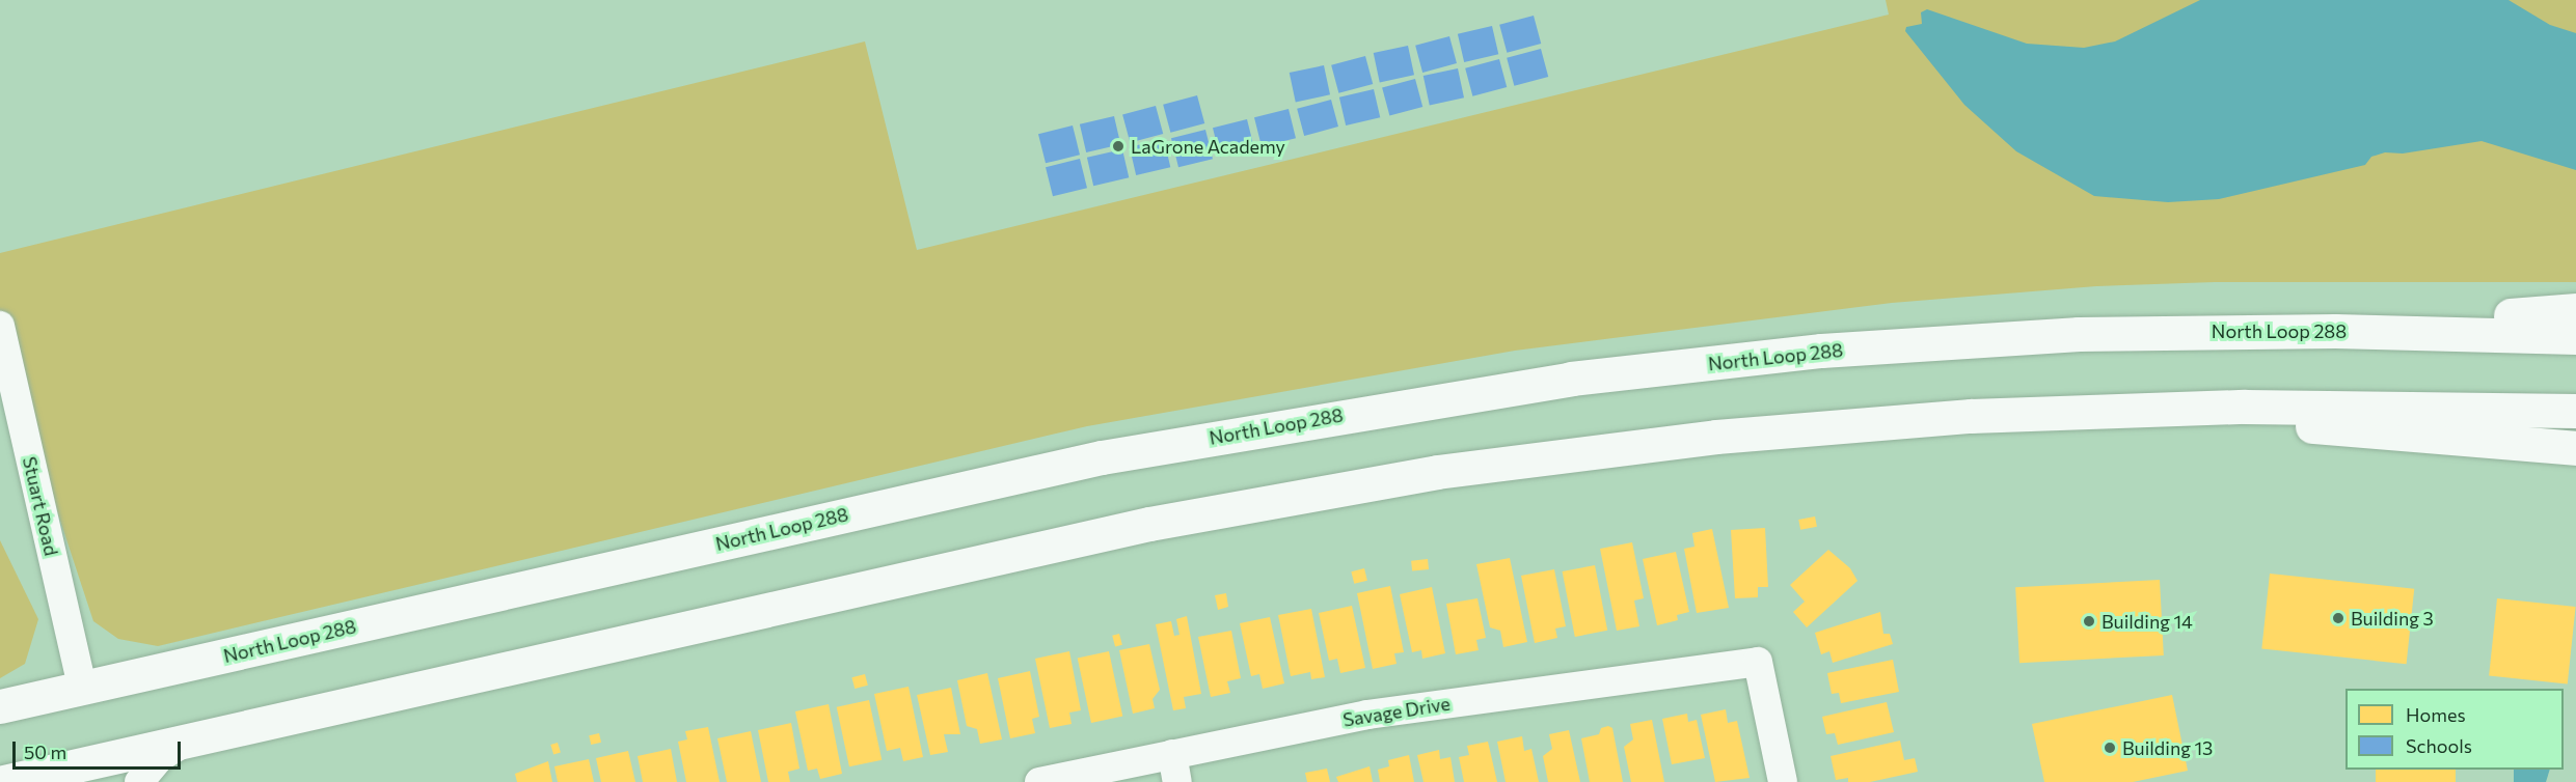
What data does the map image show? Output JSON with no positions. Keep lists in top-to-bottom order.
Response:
{
  "streets": {
    "highway": ["North Loop 288"],
    "street": ["Stuart Road", "Savage Drive"]
  },
  "crossings": [
    ["North Loop 288", "Stuart Road"]
  ],
  "places": [
    "LaGrone Academy",
    "Building 3",
    "Building 14",
    "Building 13"
  ],
  "legend": ["Homes", "Schools"],
  "scale_bar": "50 m"
}
